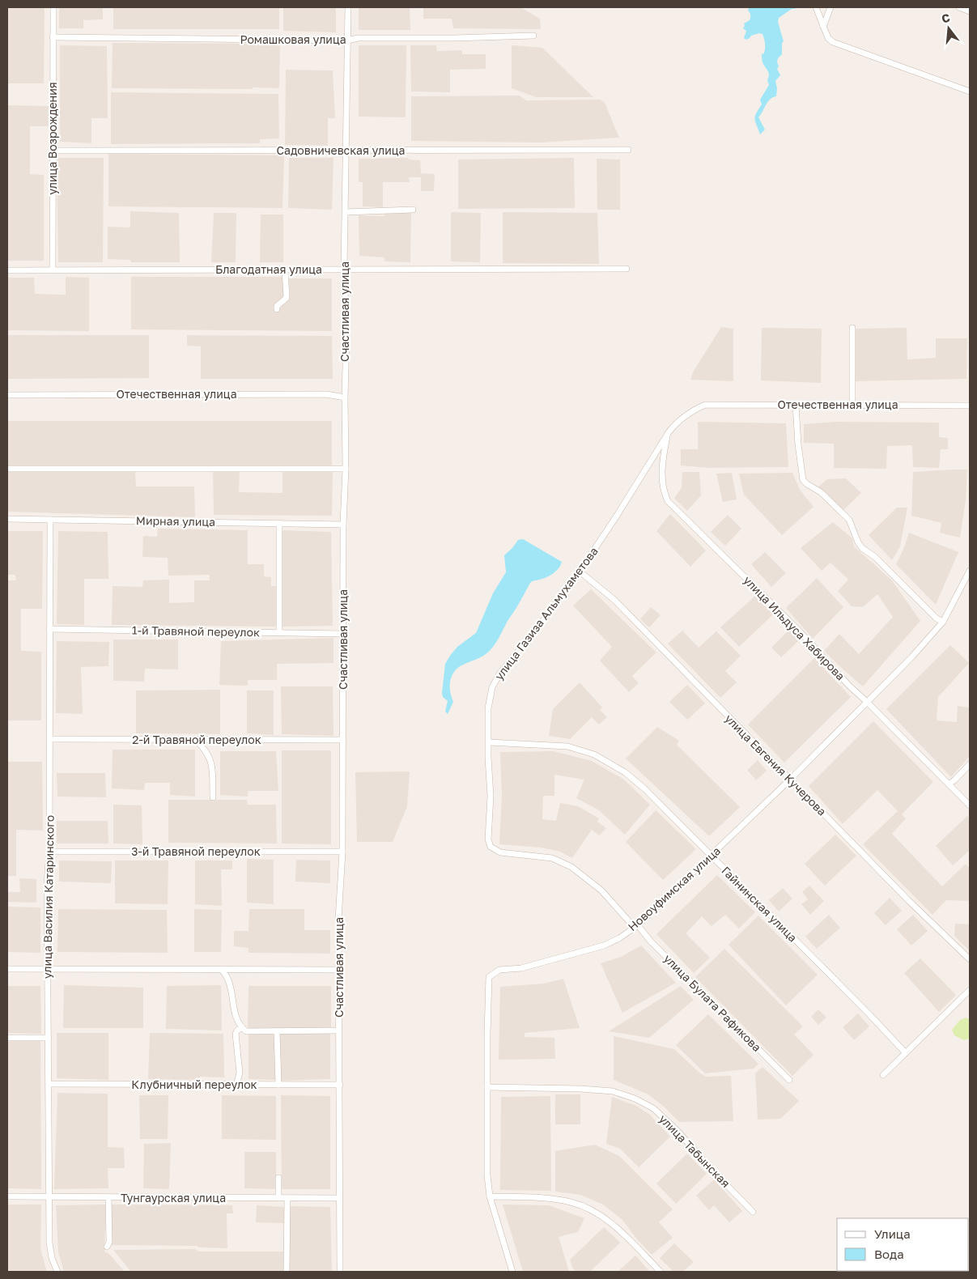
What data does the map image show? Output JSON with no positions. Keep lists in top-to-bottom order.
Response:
{
  "streets": {
    "street": [
      "Ромашковая улица",
      "улица Возрождения",
      "Садовничевская улица",
      "Благодатная улица",
      "Счастливая улица",
      "Отечественная улица",
      "Мирная улица",
      "улица Газиза Альмухаметова",
      "улица Ильдуса Хабирова",
      "1-й Травяной переулок",
      "2-й Травяной переулок",
      "улица Евгения Кучерова",
      "3-й Травяной переулок",
      "Новоуфимская улица",
      "улица Василия Катаринского",
      "Гайнинская улица",
      "улица Булата Рафикова",
      "Клубничный переулок",
      "улица Табынская",
      "Тунгаурская улица"
    ]
  },
  "crossings": [
    ["Ромашковая улица", "улица Возрождения"],
    ["Ромашковая улица", "Счастливая улица"],
    ["улица Возрождения", "Садовничевская улица"],
    ["улица Возрождения", "Благодатная улица"],
    ["Садовничевская улица", "Счастливая улица"],
    ["Благодатная улица", "Счастливая улица"],
    ["Счастливая улица", "Отечественная улица"],
    ["Счастливая улица", "Мирная улица"],
    ["Счастливая улица", "1-й Травяной переулок"],
    ["Счастливая улица", "2-й Травяной переулок"],
    ["Счастливая улица", "3-й Травяной переулок"],
    ["Счастливая улица", "Клубничный переулок"],
    ["Счастливая улица", "Тунгаурская улица"],
    ["Отечественная улица", "улица Газиза Альмухаметова"],
    ["Мирная улица", "улица Василия Катаринского"],
    ["улица Газиза Альмухаметова", "улица Ильдуса Хабирова"],
    ["улица Газиза Альмухаметова", "улица Евгения Кучерова"],
    ["улица Газиза Альмухаметова", "Гайнинская улица"],
    ["улица Газиза Альмухаметова", "улица Булата Рафикова"],
    ["улица Ильдуса Хабирова", "Новоуфимская улица"],
    ["1-й Травяной переулок", "улица Василия Катаринского"],
    ["2-й Травяной переулок", "улица Василия Катаринского"],
    ["улица Евгения Кучерова", "Новоуфимская улица"],
    ["3-й Травяной переулок", "улица Василия Катаринского"],
    ["Новоуфимская улица", "Гайнинская улица"],
    ["Новоуфимская улица", "улица Булата Рафикова"],
    ["Новоуфимская улица", "улица Табынская"],
    ["улица Василия Катаринского", "Клубничный переулок"],
    ["улица Василия Катаринского", "Тунгаурская улица"],
    ["Гайнинская улица", "улица Булата Рафикова"]
  ],
  "legend": ["Улица", "Вода"],
  "north": "top"
}
